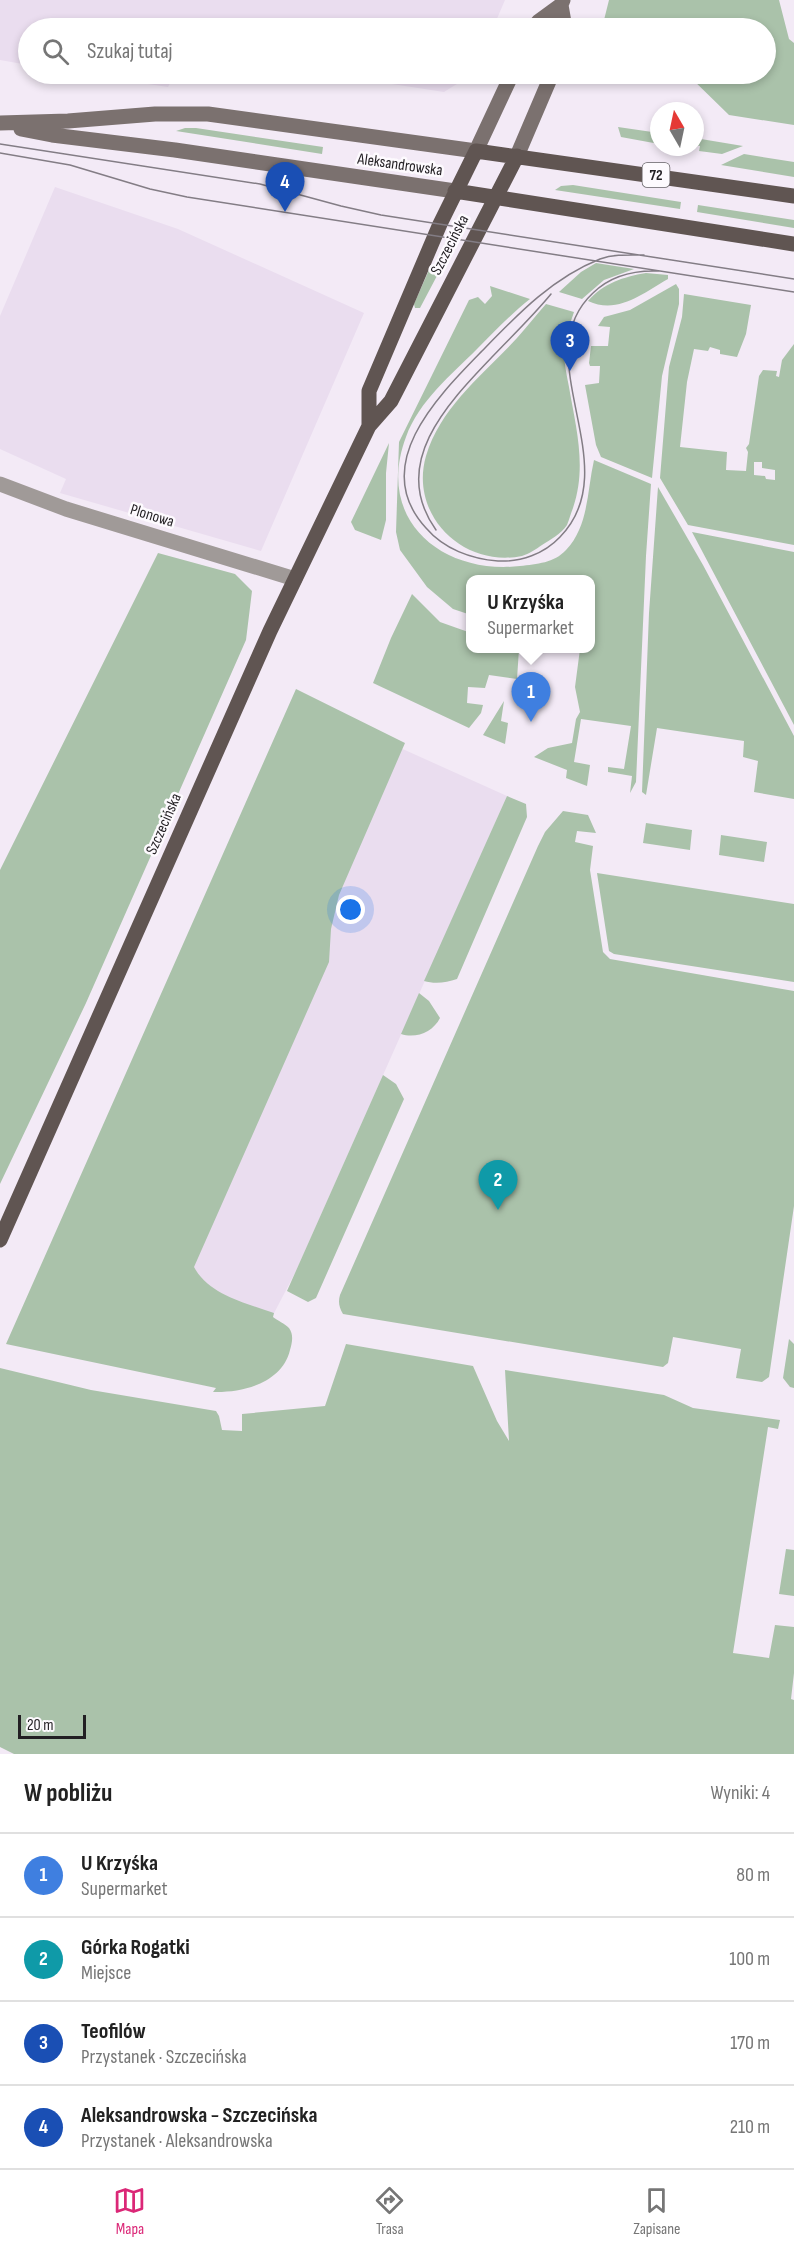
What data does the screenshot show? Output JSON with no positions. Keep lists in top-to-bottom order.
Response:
{
  "streets": {
    "main road": ["Aleksandrowska", "72", "Szczecińska"],
    "street": ["Plonowa"]
  },
  "crossings": [
    ["Aleksandrowska", "Szczecińska"],
    ["Szczecińska", "Plonowa"]
  ],
  "scale_bar": "20 m",
  "north": "top",
  "page": {
    "search": "Szukaj tutaj",
    "pins": [
      "4",
      "3",
      "1",
      "2"
    ],
    "popup": ["U Krzyśka", "Supermarket"],
    "scale": "20 m",
    "heading": ["W pobliżu", "Wyniki: 4"],
    "list": [
      {
        "mark": "1",
        "name": "U Krzyśka",
        "note": "Supermarket",
        "value": "80 m"
      },
      {
        "mark": "2",
        "name": "Górka Rogatki",
        "note": "Miejsce",
        "value": "100 m"
      },
      {
        "mark": "3",
        "name": "Teofilów",
        "note": "Przystanek · Szczecińska",
        "value": "170 m"
      },
      {
        "mark": "4",
        "name": "Aleksandrowska - Szczecińska",
        "note": "Przystanek · Aleksandrowska",
        "value": "210 m"
      }
    ],
    "nav": ["Mapa", "Trasa", "Zapisane"]
  }
}
